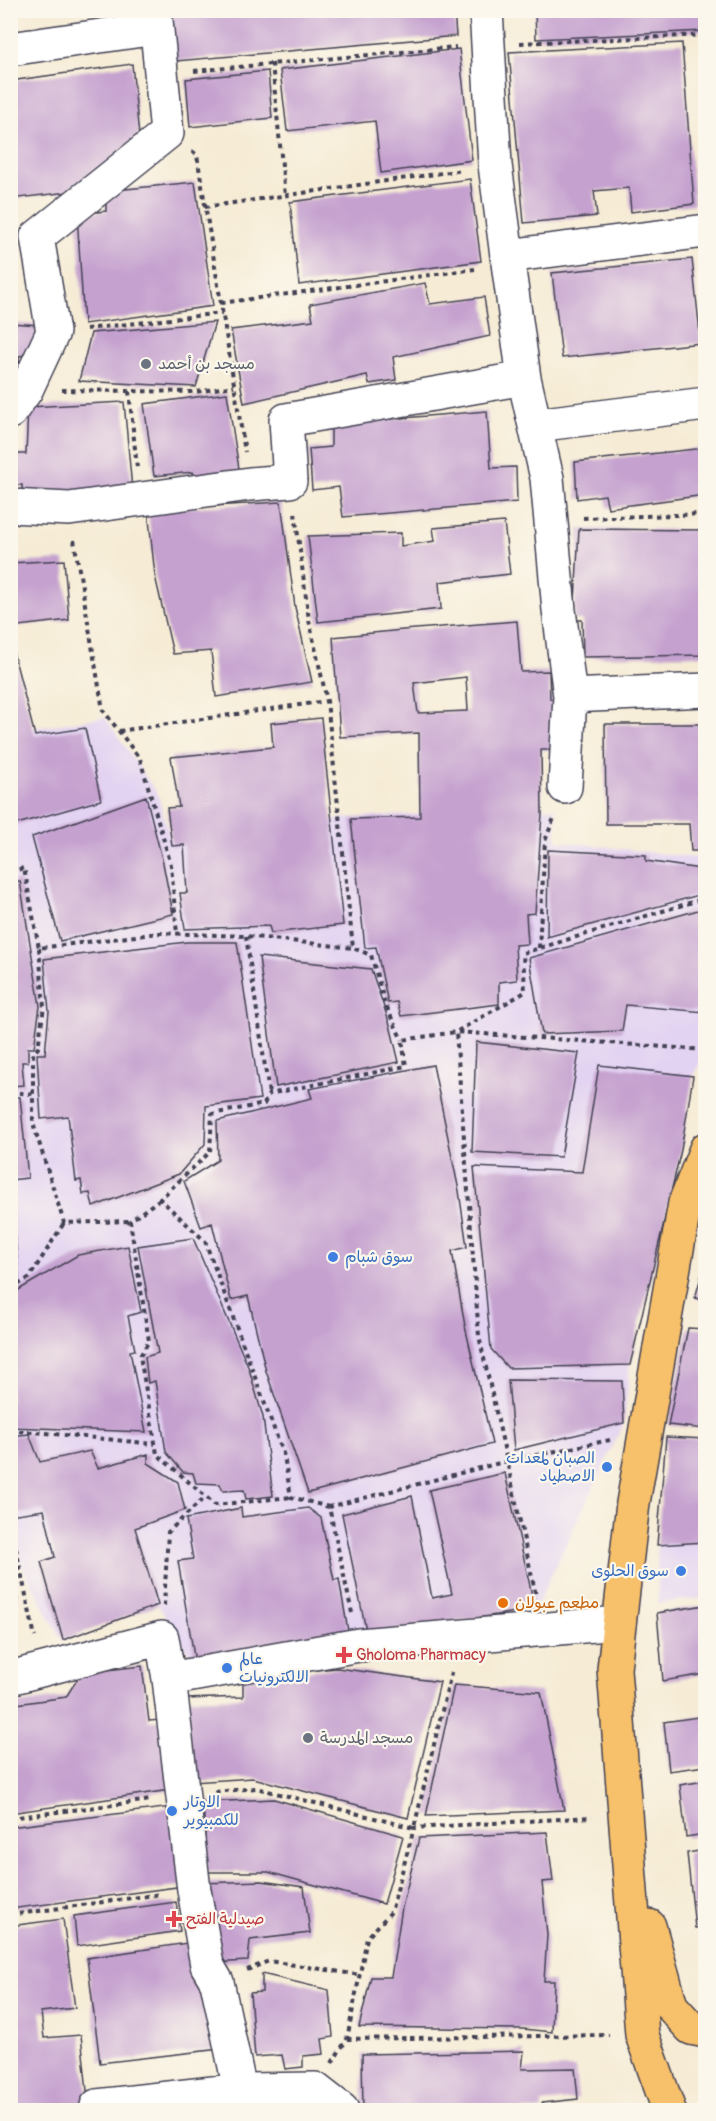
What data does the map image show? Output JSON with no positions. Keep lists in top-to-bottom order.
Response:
{
  "places": {
    "other": [
      "مسجد بن أحمد",
      "سوق شبام",
      "الصبان لمعدات الاصطياد",
      "سوق الحلوى",
      "مطعم عبولان",
      "عالم الالكترونيات",
      "مسجد المدرسة",
      "الاوتار للكمبيوير"
    ],
    "health": ["Gholoma Pharmacy", "صيدلية الفتح"]
  }
}
